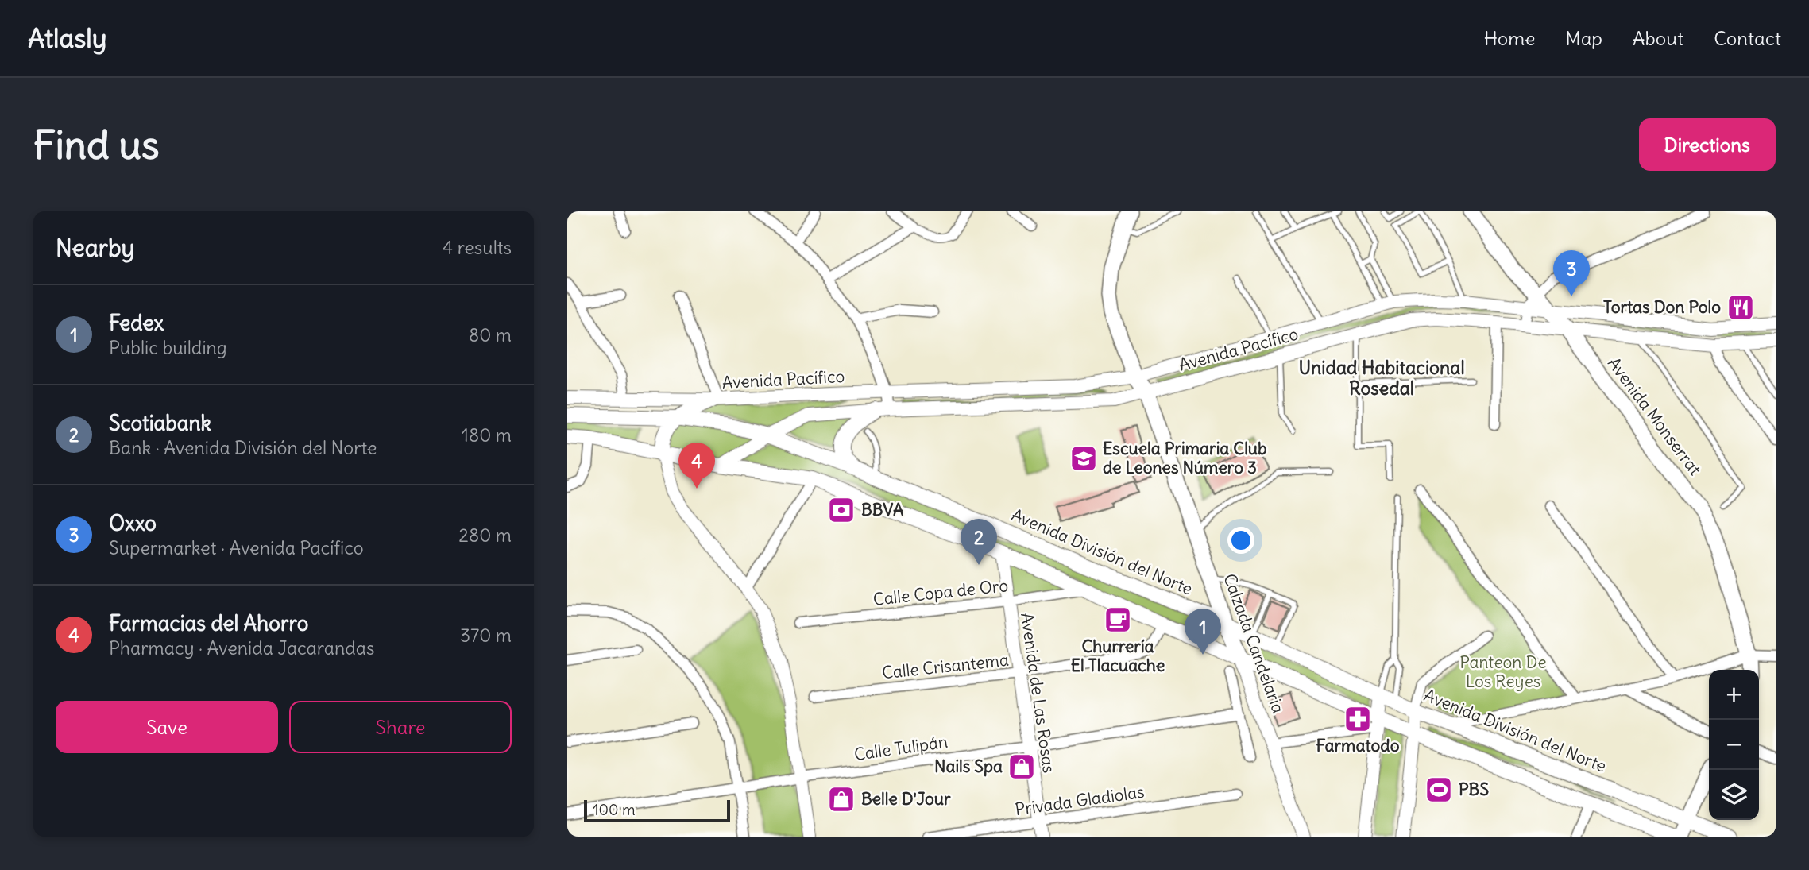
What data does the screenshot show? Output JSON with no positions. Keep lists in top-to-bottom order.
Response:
{
  "streets": {
    "main road": ["Avenida Monserrat", "Avenida División del Norte", "Calzada Candelaria"],
    "street": [
      "Avenida Pacífico",
      "Calle Copa de Oro",
      "Calle Crisantema",
      "Avenida de Las Rosas",
      "Calle Tulipán",
      "Privada Gladiolas"
    ]
  },
  "crossings": [
    ["Avenida Pacífico", "Avenida Monserrat"],
    ["Avenida Pacífico", "Avenida División del Norte"],
    ["Avenida Pacífico", "Calzada Candelaria"],
    ["Avenida División del Norte", "Calzada Candelaria"],
    ["Calle Copa de Oro", "Avenida de Las Rosas"],
    ["Calle Crisantema", "Avenida de Las Rosas"],
    ["Avenida de Las Rosas", "Calle Tulipán"],
    ["Avenida de Las Rosas", "Privada Gladiolas"]
  ],
  "districts": ["Unidad Habitacional Rosedal"],
  "parks": ["Panteon De Los Reyes"],
  "places": {
    "restaurant": ["Tortas Don Polo"],
    "school or university": ["Escuela Primaria Club de Leones Número 3"],
    "bank": ["BBVA"],
    "cafe": ["Churrería El Tlacuache"],
    "pharmacy": ["Farmatodo"],
    "shop": ["Nails Spa", "Belle D'Jour"],
    "sports": ["PBS"]
  },
  "scale_bar": "100 m",
  "page": {
    "header": "Atlasly",
    "nav": [
      "Home",
      "Map",
      "About",
      "Contact"
    ],
    "buttons": [
      "Directions",
      ["Save", "Share"]
    ],
    "title": "Find us",
    "heading": ["Nearby", "4 results"],
    "pins": [
      "3",
      "4",
      "2",
      "1"
    ],
    "list": [
      {
        "mark": "1",
        "name": "Fedex",
        "note": "Public building",
        "value": "80 m"
      },
      {
        "mark": "2",
        "name": "Scotiabank",
        "note": "Bank · Avenida División del Norte",
        "value": "180 m"
      },
      {
        "mark": "3",
        "name": "Oxxo",
        "note": "Supermarket · Avenida Pacífico",
        "value": "280 m"
      },
      {
        "mark": "4",
        "name": "Farmacias del Ahorro",
        "note": "Pharmacy · Avenida Jacarandas",
        "value": "370 m"
      }
    ],
    "map_buttons": ["+", "−"],
    "scale": "100 m"
  }
}
